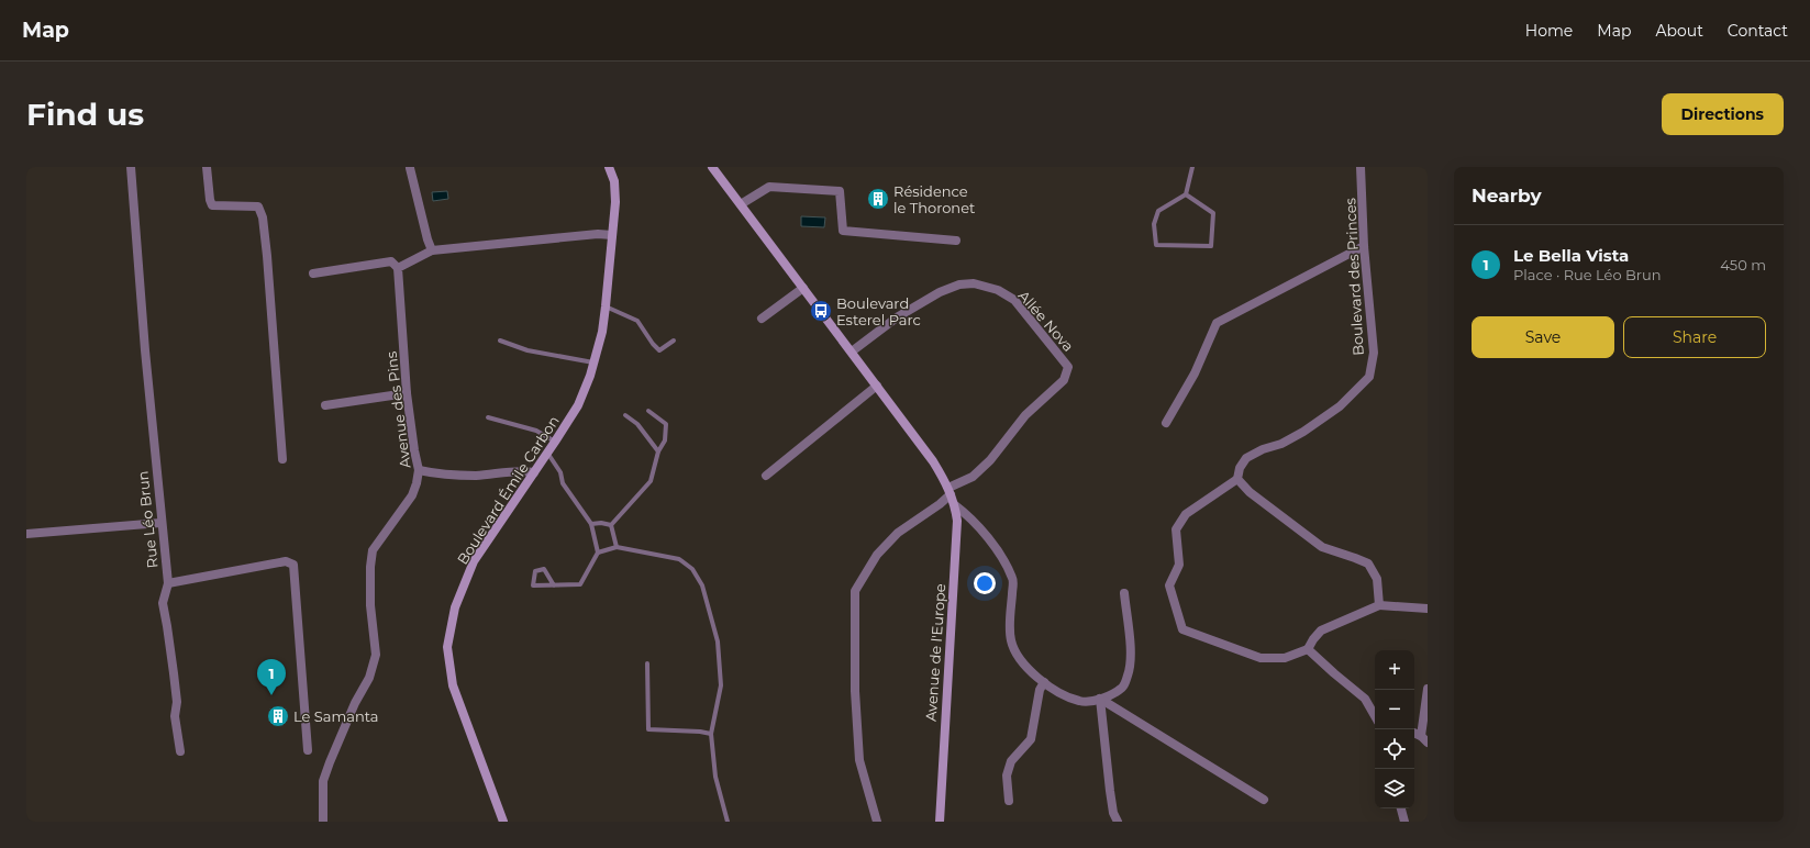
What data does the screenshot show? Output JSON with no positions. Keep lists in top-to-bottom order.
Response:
{
  "streets": {
    "street": [
      "Boulevard des Princes",
      "Allée Nova",
      "Avenue des Pins",
      "Boulevard Émile Carbon",
      "Rue Léo Brun",
      "Avenue de l'Europe"
    ]
  },
  "crossings": [
    ["Allée Nova", "Avenue de l'Europe"]
  ],
  "places": {
    "building": ["Résidence le Thoronet", "Le Samanta"],
    "bus stop": ["Boulevard Esterel Parc"]
  },
  "page": {
    "header": "Map",
    "nav": [
      "Home",
      "Map",
      "About",
      "Contact"
    ],
    "buttons": [
      "Directions",
      ["Save", "Share"]
    ],
    "title": "Find us",
    "heading": "Nearby",
    "list": [
      {
        "mark": "1",
        "name": "Le Bella Vista",
        "note": "Place · Rue Léo Brun",
        "value": "450 m"
      }
    ],
    "map_buttons": ["+", "−"],
    "pins": "1"
  }
}
